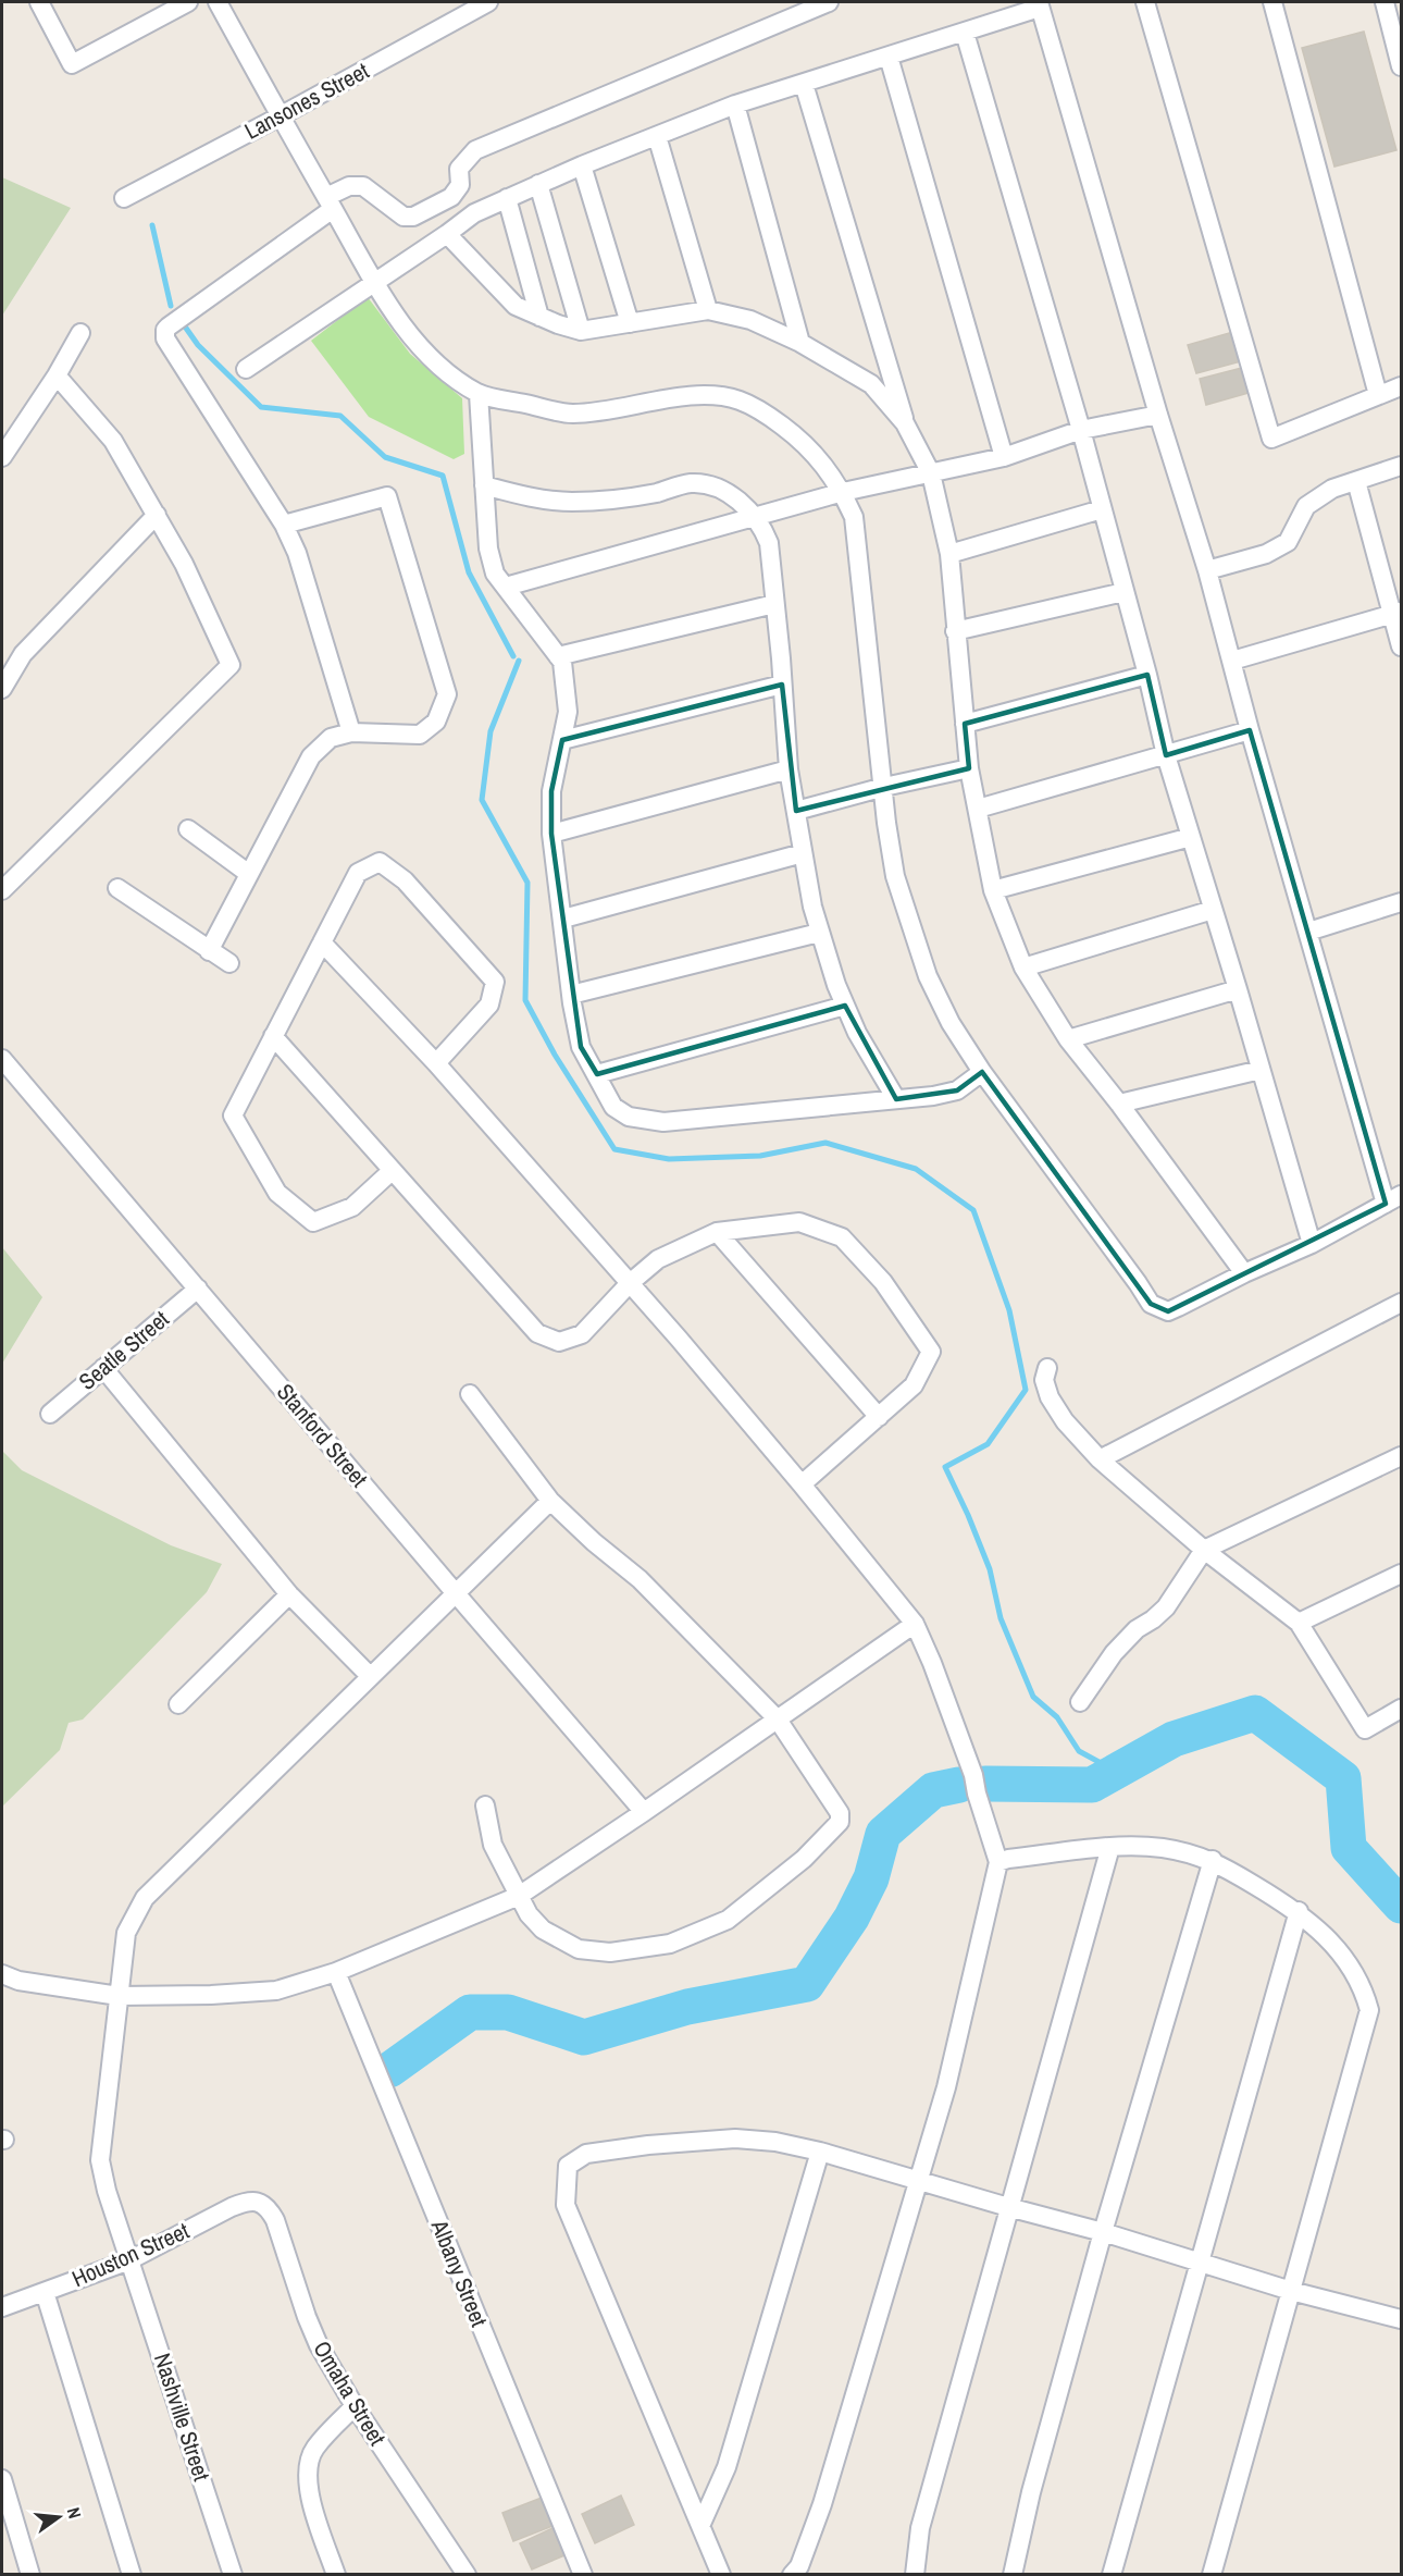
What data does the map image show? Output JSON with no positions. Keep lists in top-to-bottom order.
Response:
{
  "streets": {
    "street": [
      "Lansones Street",
      "Seatle Street",
      "Stanford Street",
      "Houston Street",
      "Albany Street",
      "Omaha Street",
      "Nashville Street"
    ]
  },
  "crossings": [
    ["Seatle Street", "Stanford Street"],
    ["Stanford Street", "Nashville Street"],
    ["Houston Street", "Omaha Street"],
    ["Houston Street", "Nashville Street"]
  ],
  "north": "right"
}
